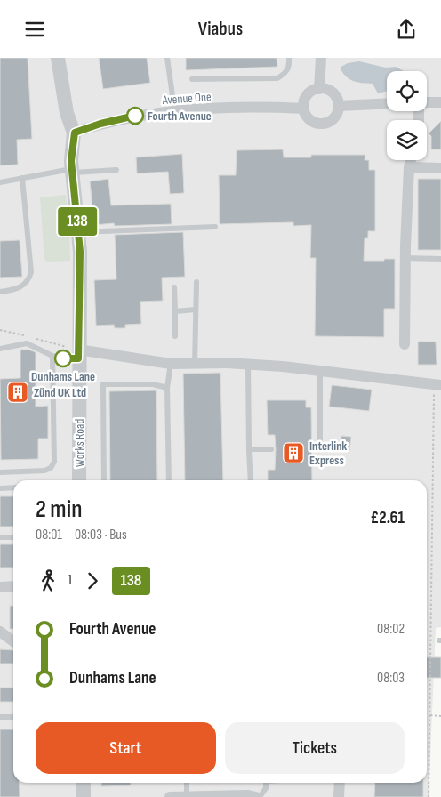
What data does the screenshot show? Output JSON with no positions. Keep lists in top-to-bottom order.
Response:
{
  "streets": {
    "street": ["Avenue One", "Works Road"]
  },
  "crossings": [
    ["Avenue One", "Works Road"]
  ],
  "places": {
    "other": ["Fourth Avenue", "Dunhams Lane"],
    "building": ["Zünd UK Ltd", "Interlink Express"]
  },
  "lines": ["bus line 138"],
  "page": {
    "header": "Viabus",
    "on_map": "138",
    "heading": ["2 min", "08:01 – 08:03 · Bus", "£2.61"],
    "legs": ["1", "138"],
    "list": [
      {
        "name": "Fourth Avenue",
        "value": "08:02"
      },
      {
        "name": "Dunhams Lane",
        "value": "08:03"
      }
    ],
    "buttons": ["Start", "Tickets"]
  }
}
